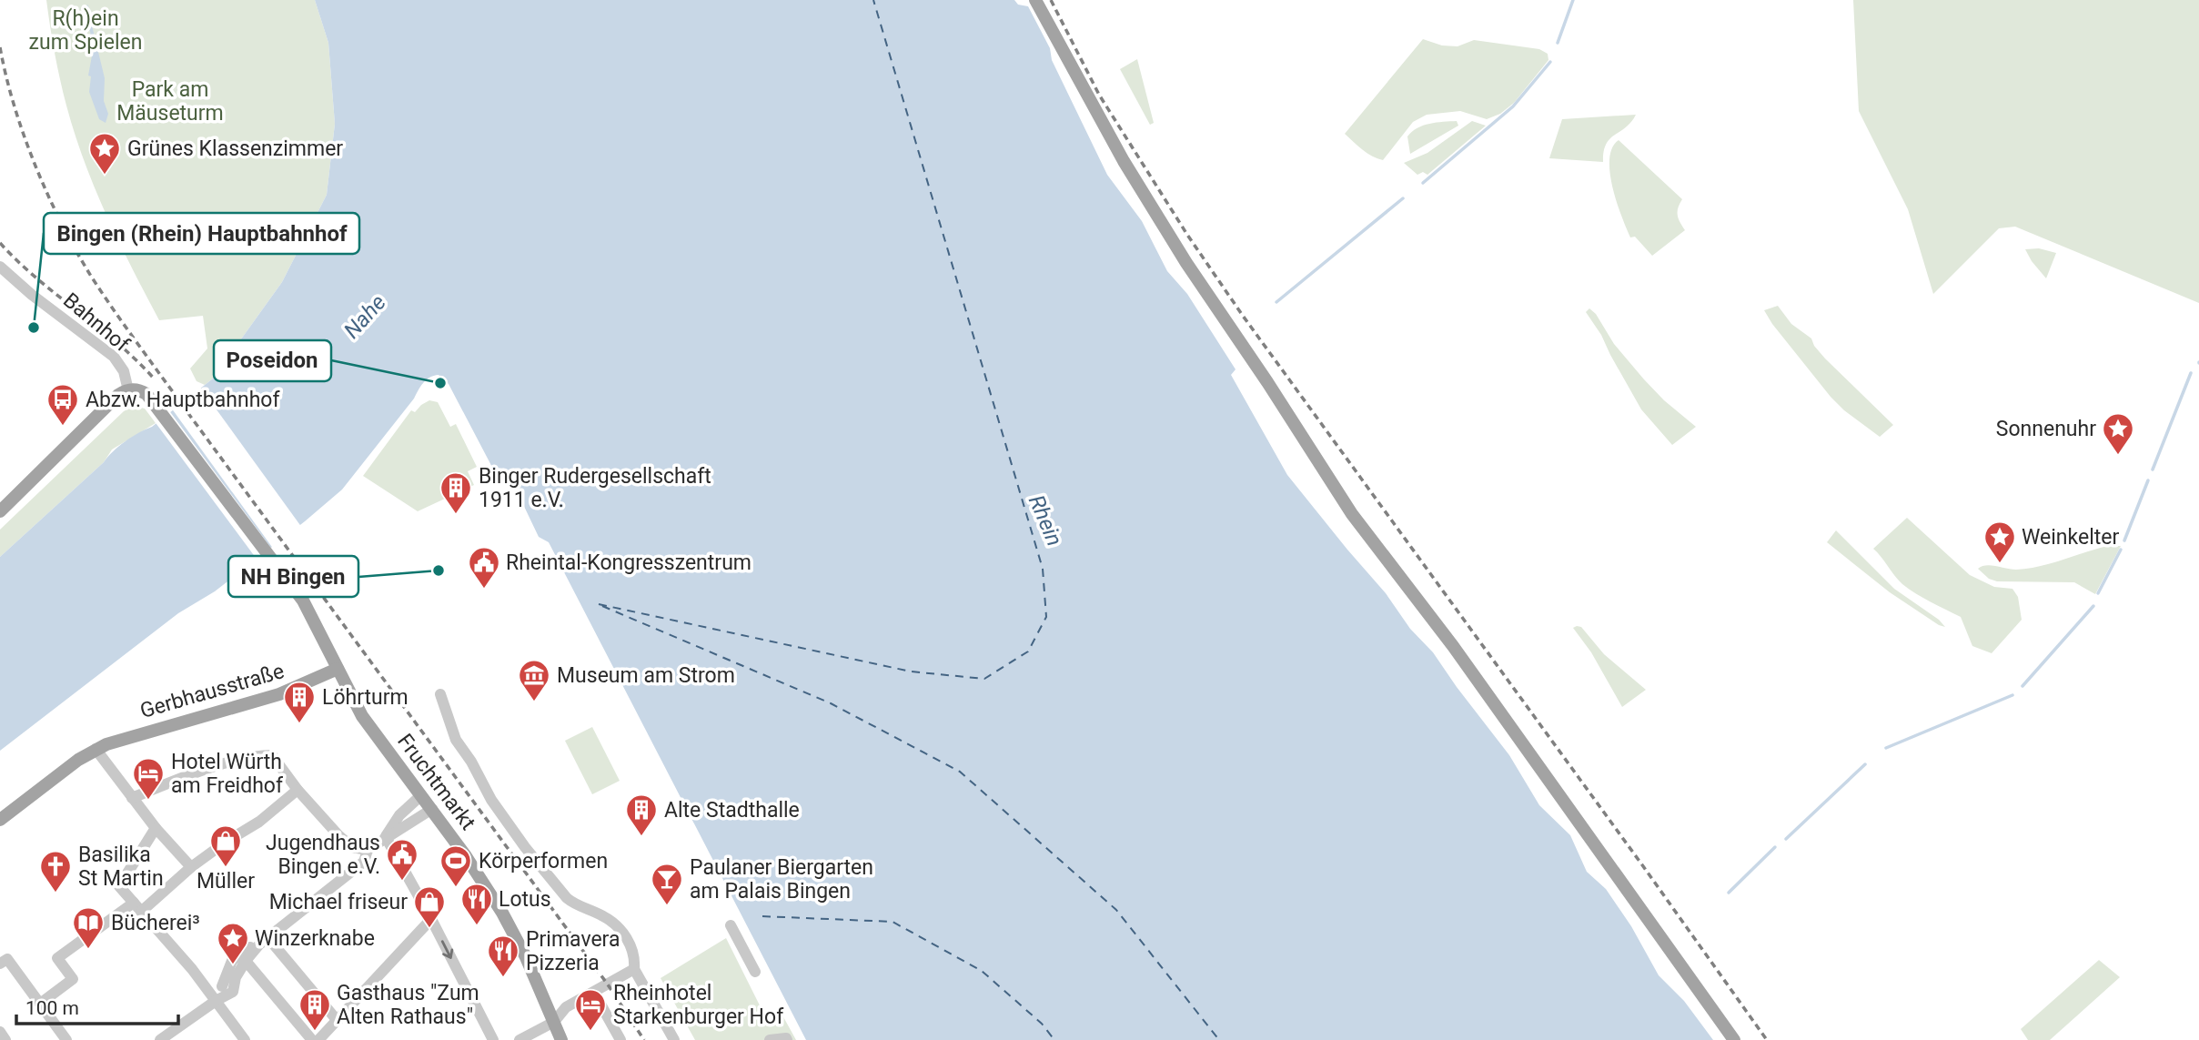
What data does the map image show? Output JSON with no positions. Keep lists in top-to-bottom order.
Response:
{
  "streets": {
    "main road": ["Gerbhausstraße", "Fruchtmarkt"],
    "street": ["Bahnhof"]
  },
  "crossings": [
    ["Bahnhof", "Fruchtmarkt"],
    ["Gerbhausstraße", "Fruchtmarkt"]
  ],
  "water": ["Nahe", "Rhein"],
  "parks": ["R(h)ein zum Spielen", "Park am Mäuseturm"],
  "places": {
    "place": [
      "Grünes Klassenzimmer",
      "Sonnenuhr",
      "Weinkelter",
      "Winzerknabe"
    ],
    "other": ["Bingen (Rhein) Hauptbahnhof", "Poseidon", "NH Bingen"],
    "bus stop": ["Abzw. Hauptbahnhof"],
    "building": [
      "Binger Rudergesellschaft 1911 e.V.",
      "Löhrturm",
      "Alte Stadthalle",
      "Gasthaus \"Zum Alten Rathaus\""
    ],
    "public building": ["Rheintal-Kongresszentrum", "Jugendhaus Bingen e.V."],
    "museum": ["Museum am Strom"],
    "hotel": ["Hotel Würth am Freidhof", "Rheinhotel Starkenburger Hof"],
    "shop": ["Müller", "Michael friseur"],
    "sports": ["Körperformen"],
    "church": ["Basilika St Martin"],
    "bar": ["Paulaner Biergarten am Palais Bingen"],
    "restaurant": ["Lotus", "Primavera Pizzeria"],
    "library": ["Bücherei³"]
  },
  "scale_bar": "100 m"
}
